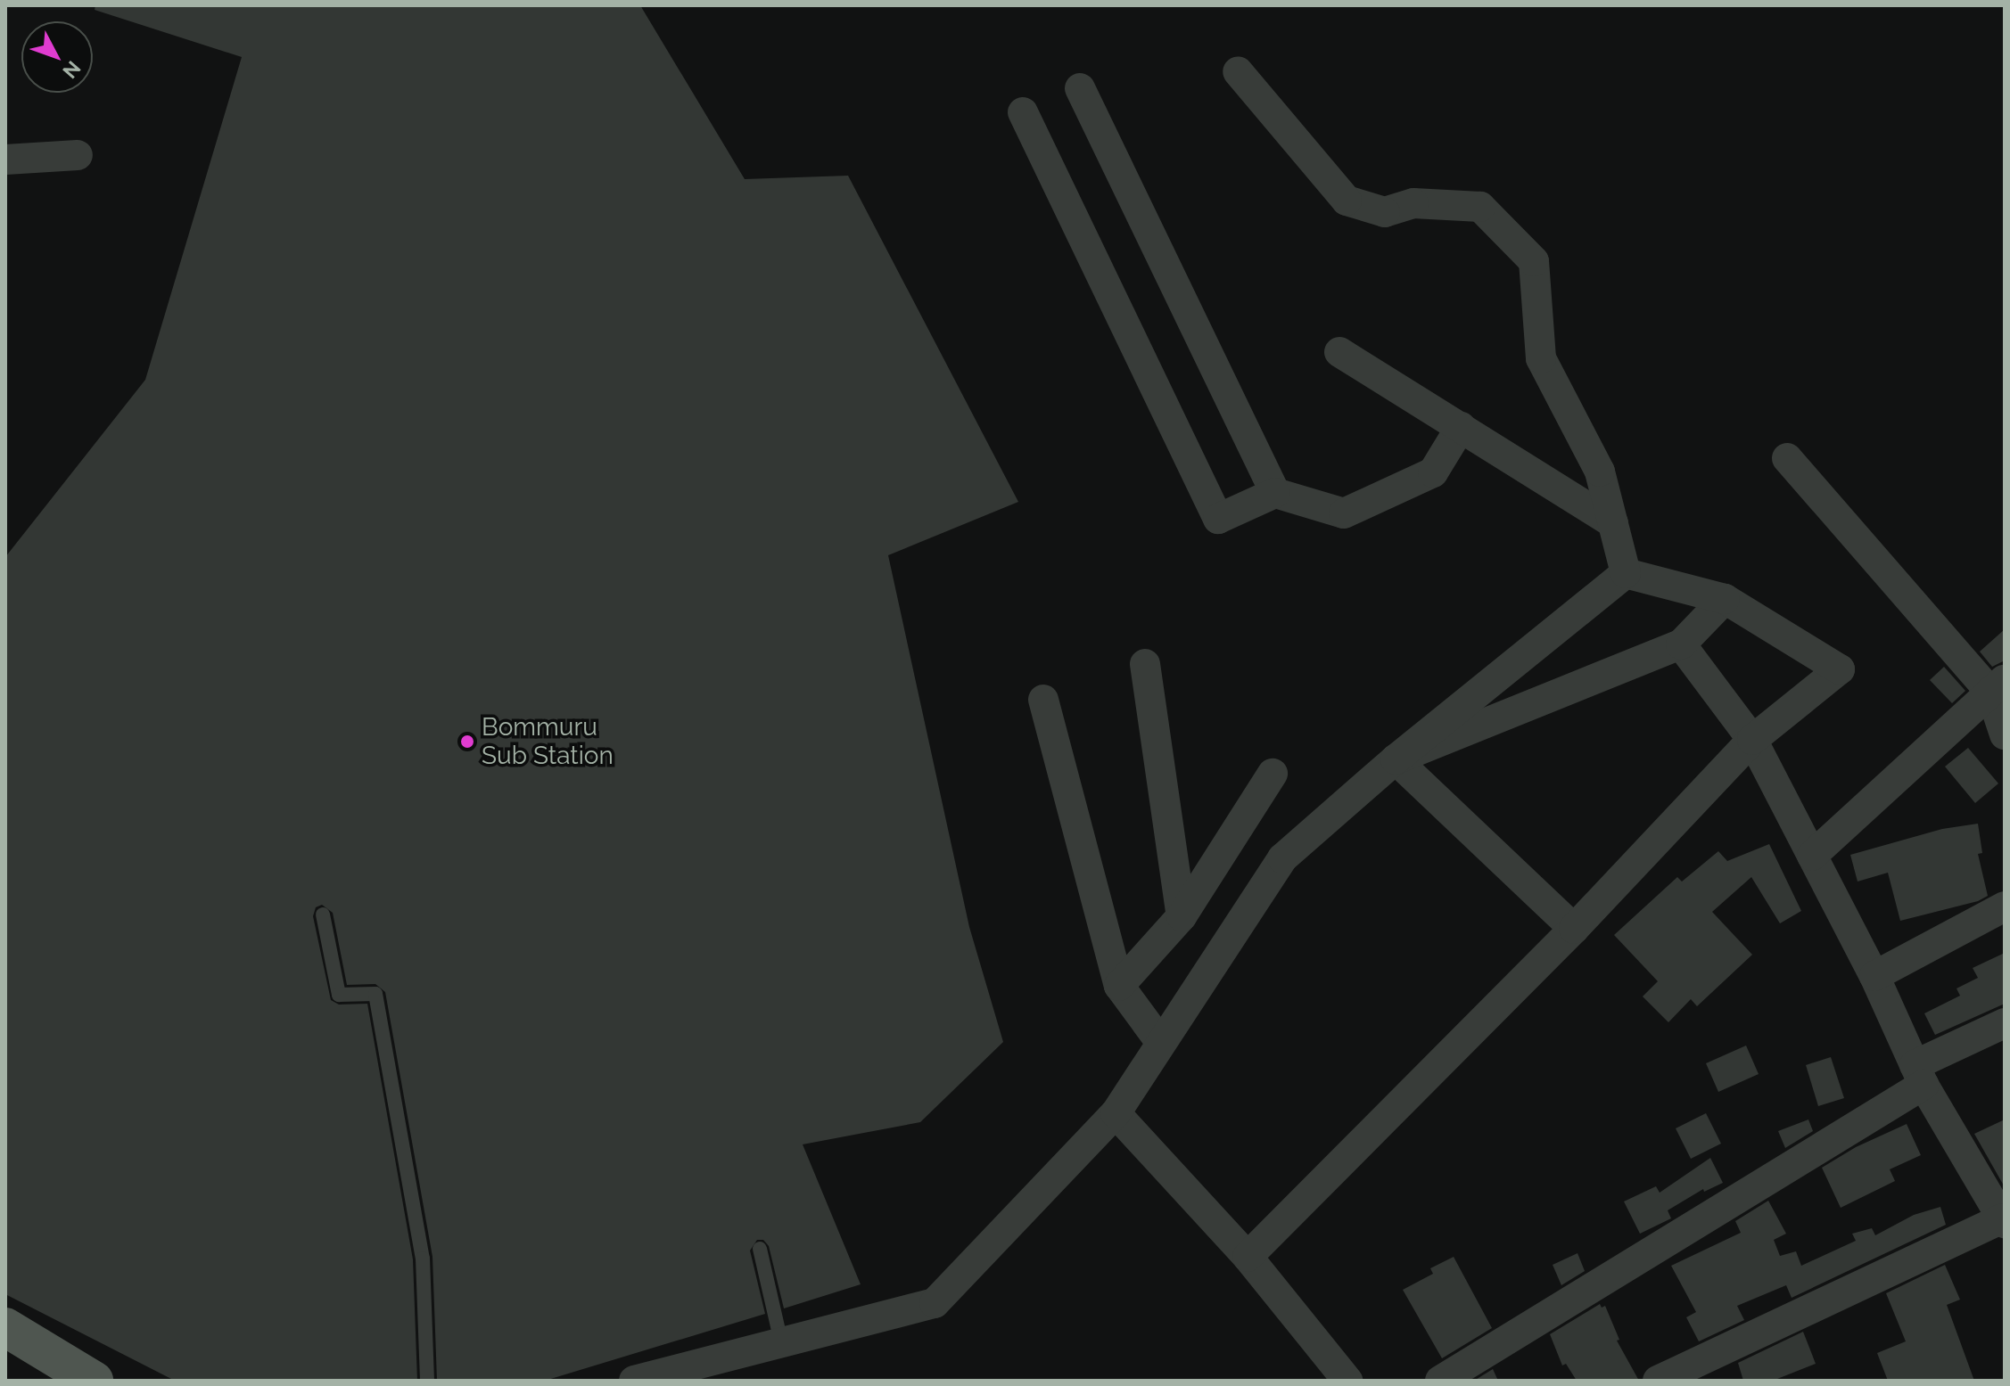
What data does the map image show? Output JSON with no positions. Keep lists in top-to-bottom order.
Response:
{
  "places": ["Bommuru Sub Station"],
  "north": "bottom right"
}
